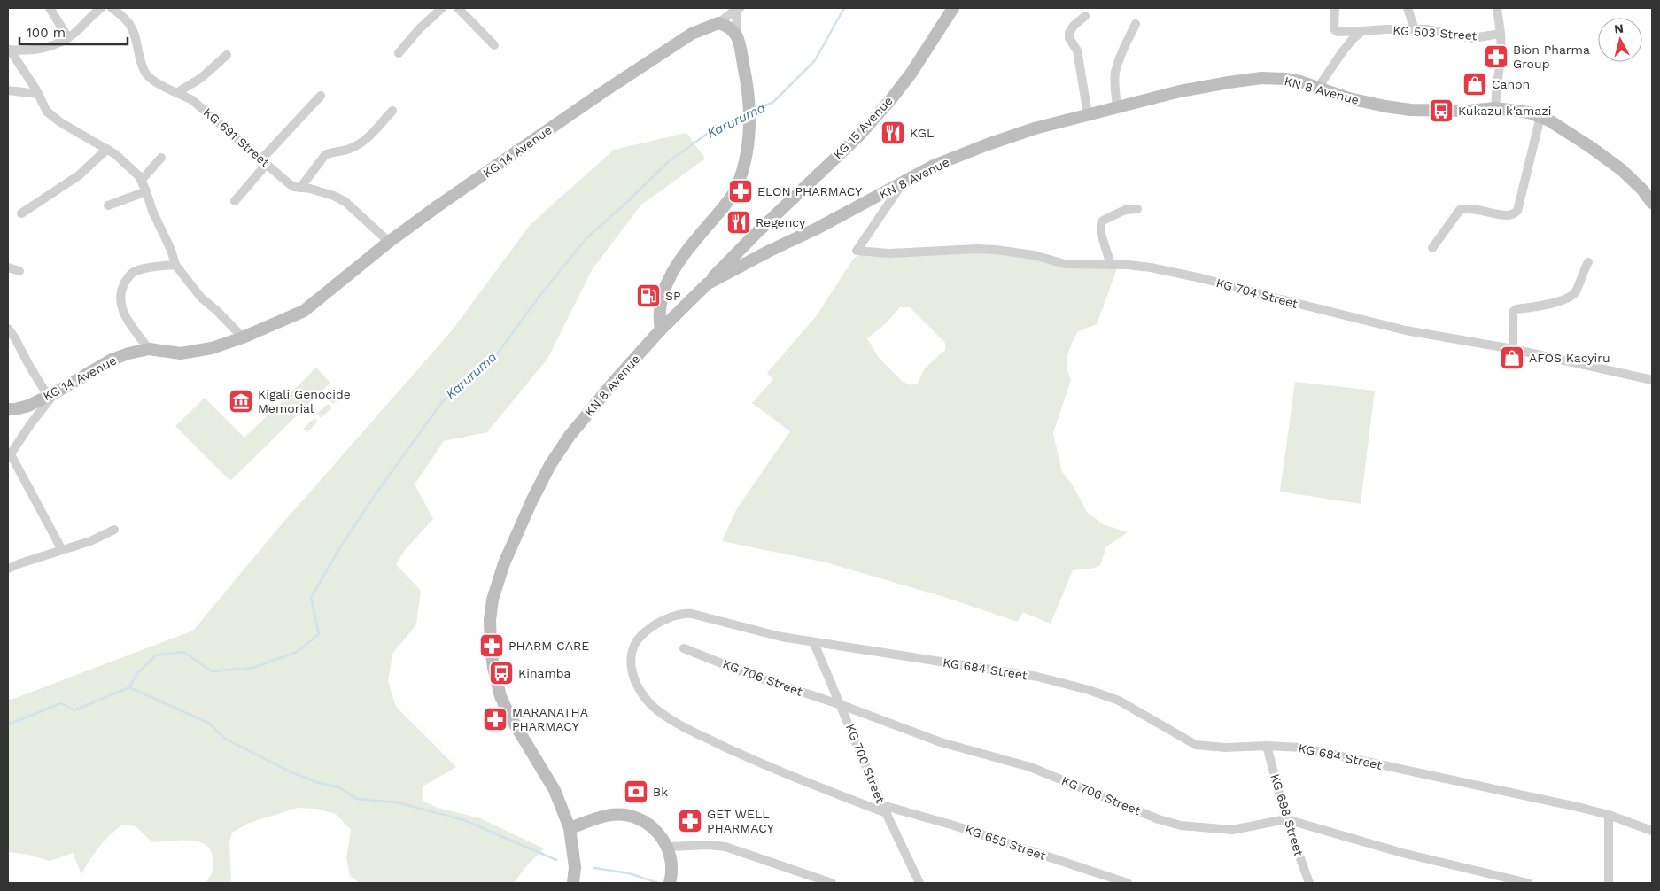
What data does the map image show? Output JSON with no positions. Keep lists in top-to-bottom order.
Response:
{
  "streets": {
    "main road": ["KN 8 Avenue", "KG 15 Avenue", "KG 14 Avenue"],
    "street": [
      "KG 503 Street",
      "KG 691 Street",
      "KG 704 Street",
      "KG 684 Street",
      "KG 706 Street",
      "KG 700 Street",
      "KG 698 Street",
      "KG 655 Street"
    ]
  },
  "crossings": [
    ["KN 8 Avenue", "KG 15 Avenue"],
    ["KN 8 Avenue", "KG 704 Street"],
    ["KG 691 Street", "KG 14 Avenue"],
    ["KG 684 Street", "KG 700 Street"],
    ["KG 684 Street", "KG 698 Street"],
    ["KG 684 Street", "KG 655 Street"],
    ["KG 706 Street", "KG 700 Street"],
    ["KG 706 Street", "KG 698 Street"],
    ["KG 700 Street", "KG 655 Street"]
  ],
  "water": ["Karuruma"],
  "places": {
    "pharmacy": [
      "Bion Pharma Group",
      "ELON PHARMACY",
      "PHARM CARE",
      "MARANATHA PHARMACY",
      "GET WELL PHARMACY"
    ],
    "shop": ["Canon", "AFOS Kacyiru"],
    "bus stop": ["Kukazu k'amazi", "Kinamba"],
    "restaurant": ["KGL", "Regency"],
    "fuel station": ["SP"],
    "museum": ["Kigali Genocide Memorial"],
    "bank": ["Bk"]
  },
  "scale_bar": "100 m",
  "north": "top"
}
